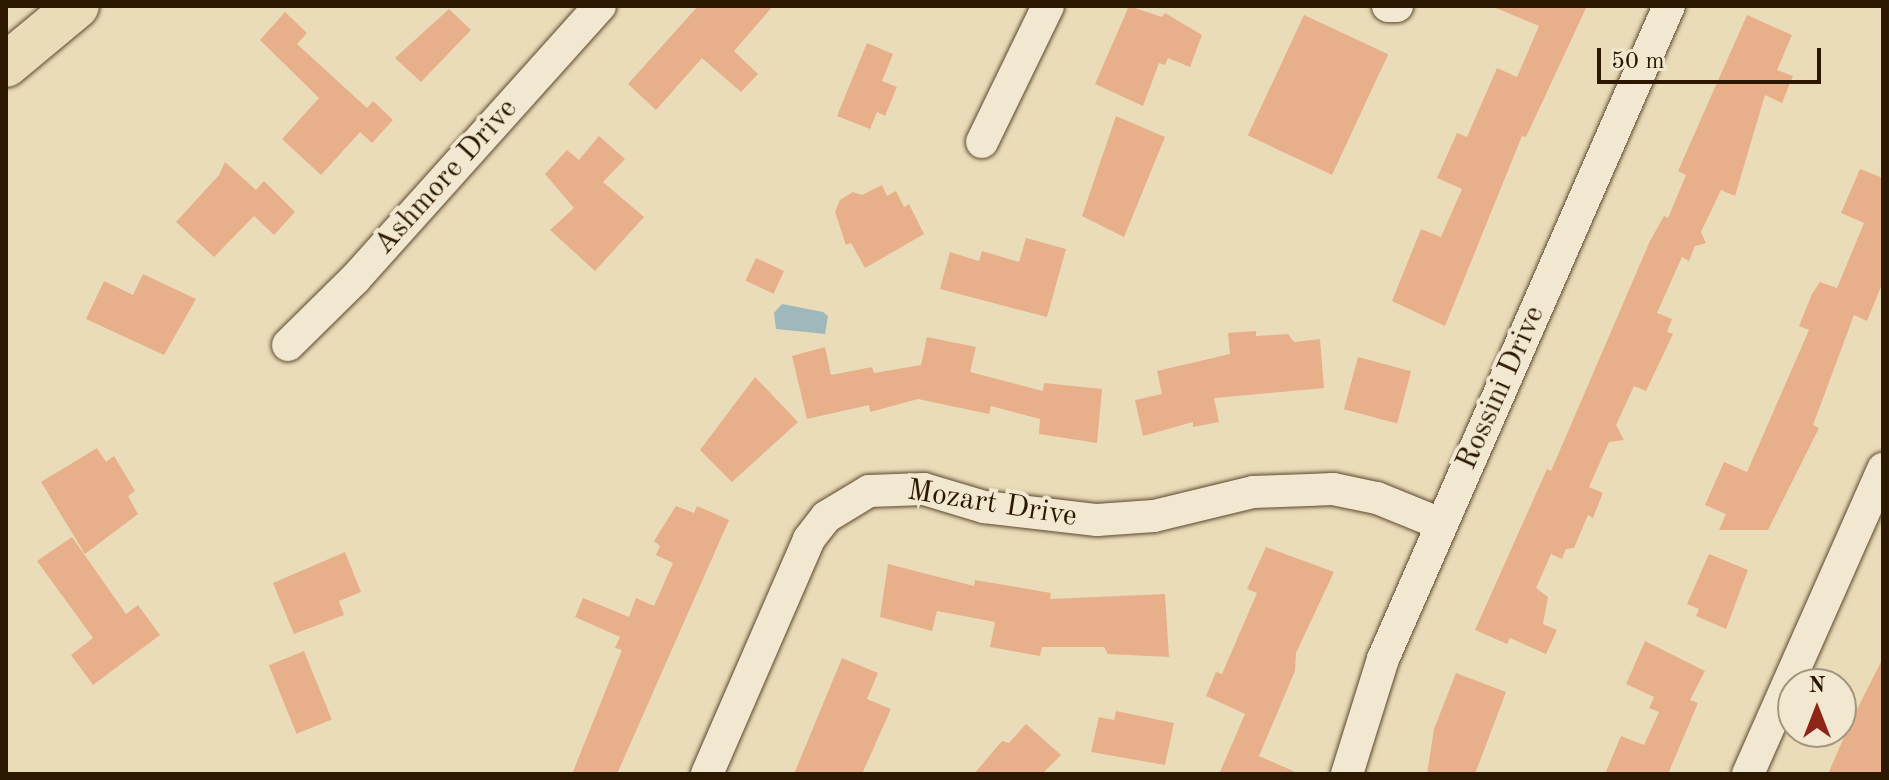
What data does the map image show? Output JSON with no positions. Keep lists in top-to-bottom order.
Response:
{
  "streets": {
    "street": ["Ashmore Drive", "Rossini Drive", "Mozart Drive"]
  },
  "crossings": [
    ["Rossini Drive", "Mozart Drive"]
  ],
  "scale_bar": "50 m",
  "north": "top"
}
